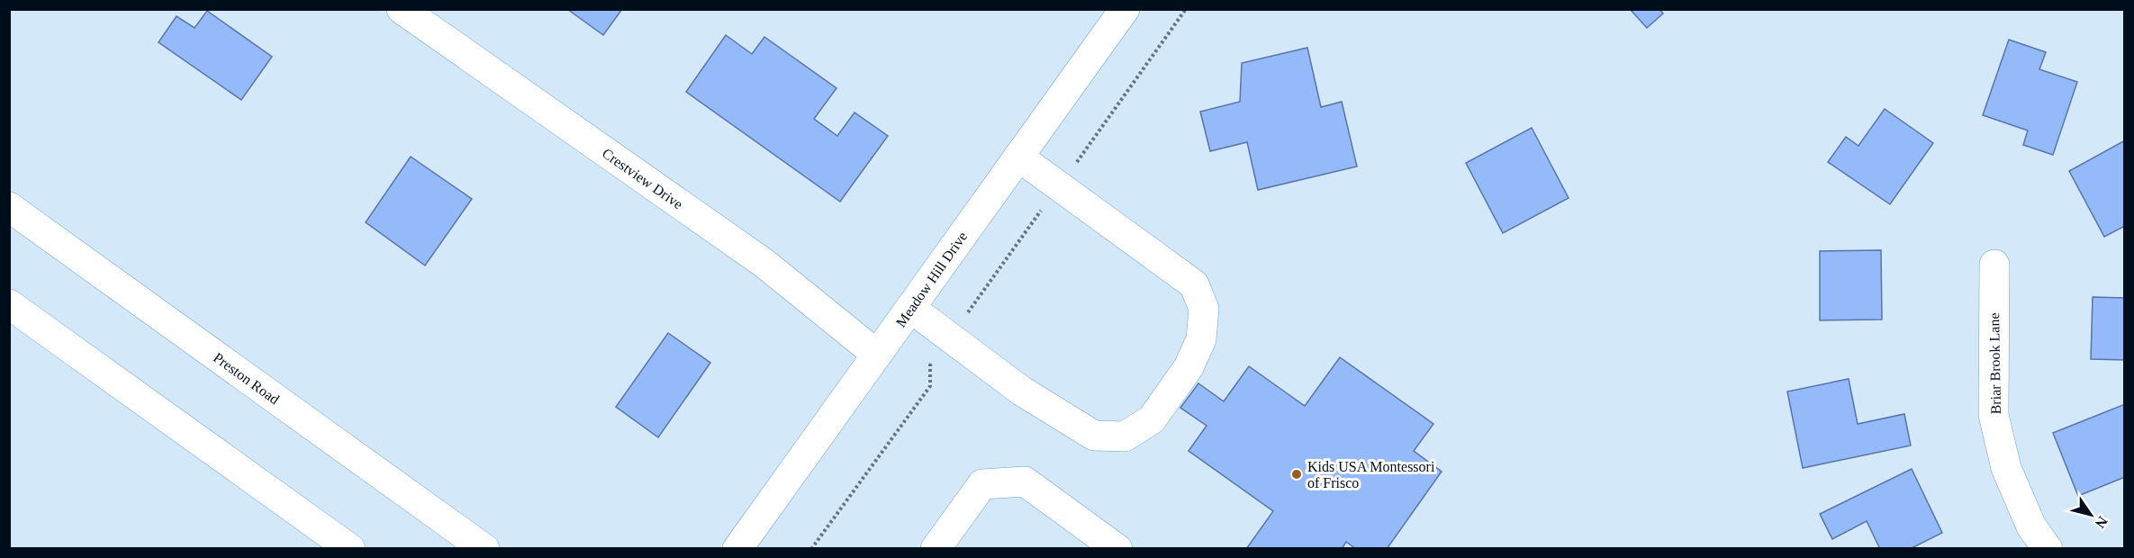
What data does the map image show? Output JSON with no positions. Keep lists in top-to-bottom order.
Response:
{
  "streets": {
    "street": [
      "Crestview Drive",
      "Meadow Hill Drive",
      "Briar Brook Lane",
      "Preston Road"
    ]
  },
  "crossings": [
    ["Crestview Drive", "Meadow Hill Drive"]
  ],
  "places": ["Kids USA Montessori of Frisco"],
  "north": "bottom right"
}
